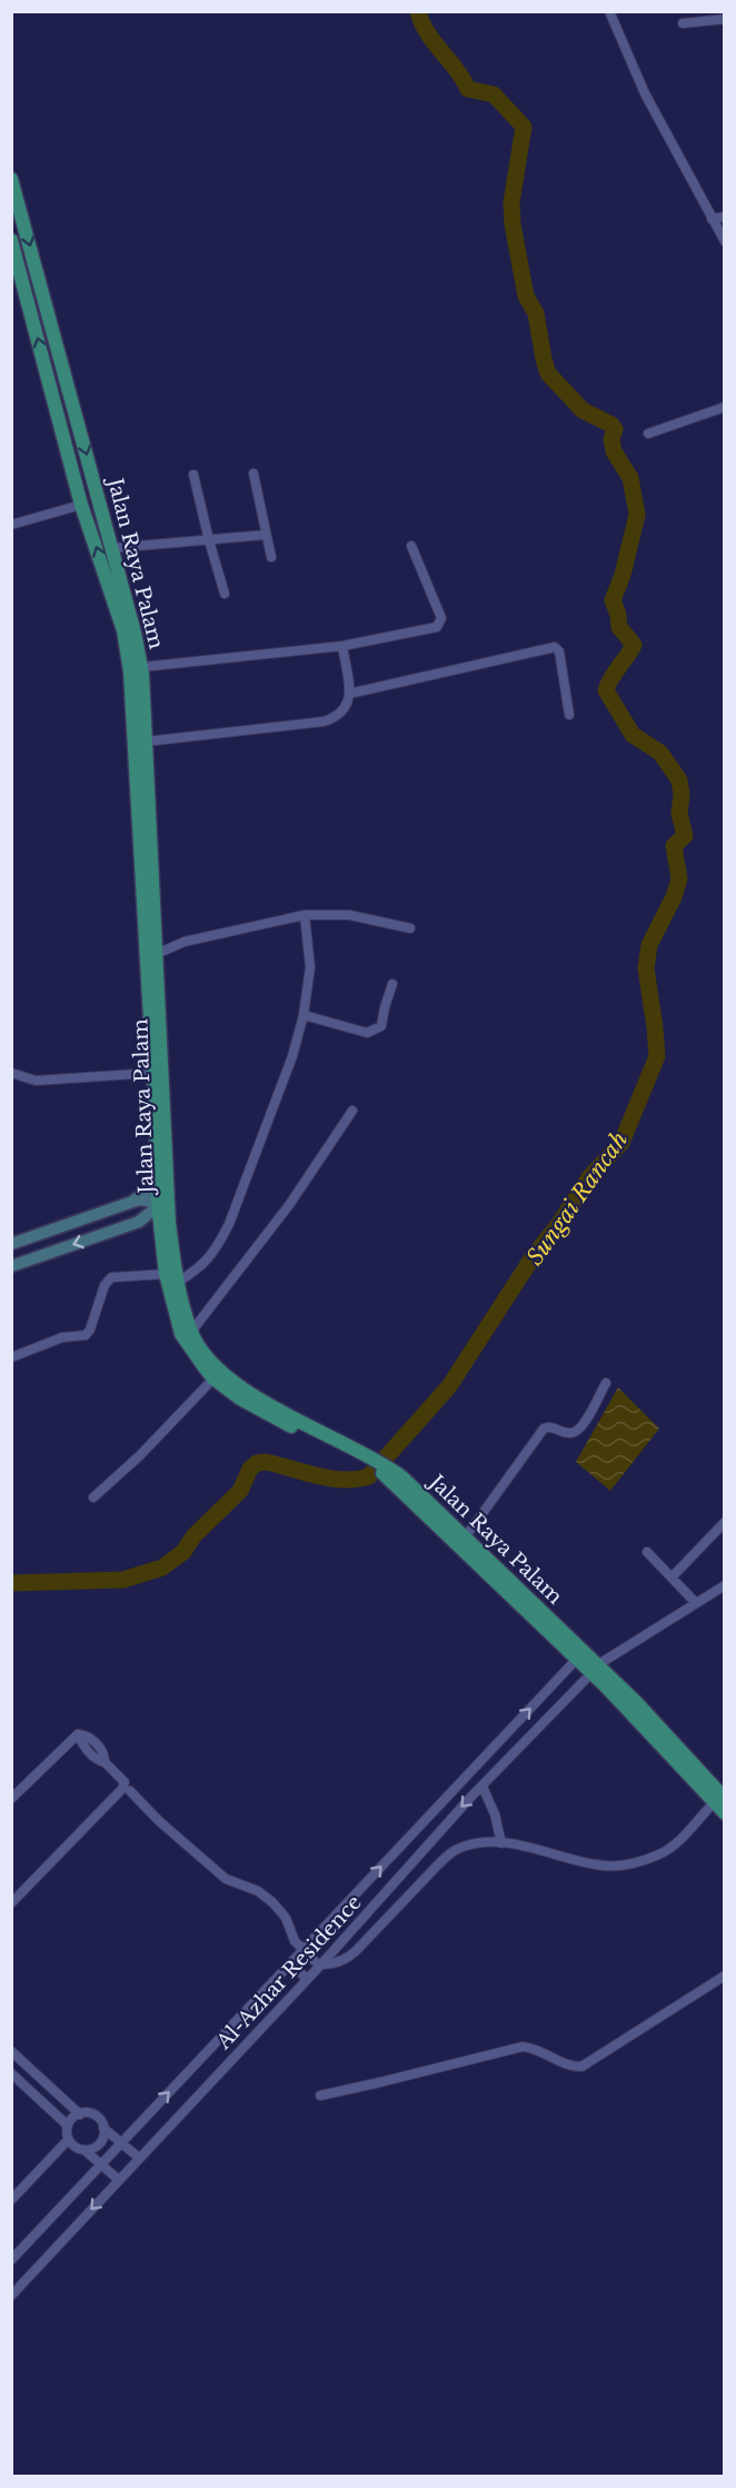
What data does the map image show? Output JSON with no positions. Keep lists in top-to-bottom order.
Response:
{
  "streets": {
    "main road": ["Jalan Raya Palam"],
    "street": ["Al-Azhar Residence"]
  },
  "crossings": [
    ["Jalan Raya Palam", "Al-Azhar Residence"]
  ],
  "water": ["Sungai Rancah"]
}
